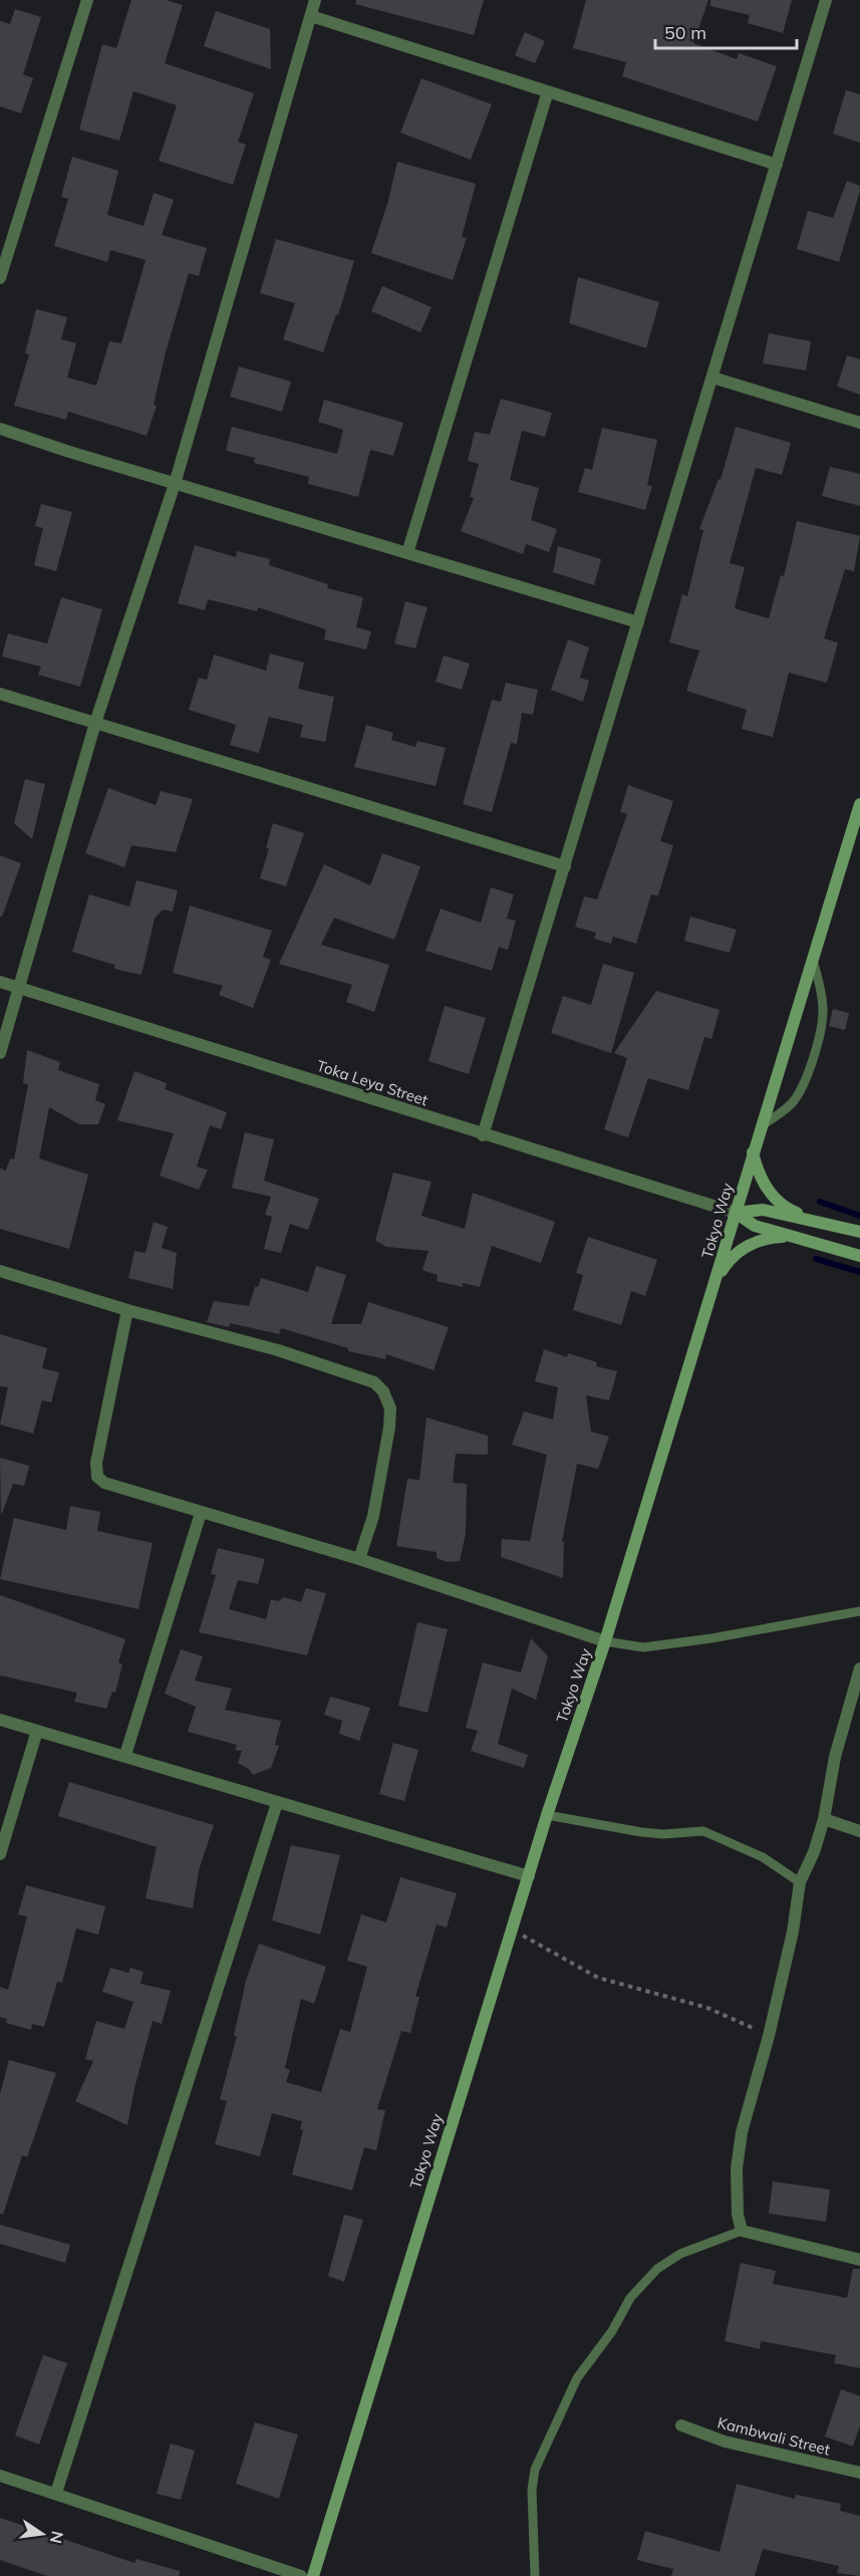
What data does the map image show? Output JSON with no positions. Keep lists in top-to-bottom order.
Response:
{
  "streets": {
    "street": ["Toka Leya Street", "Tokyo Way", "Kambwali Street"]
  },
  "crossings": [
    ["Toka Leya Street", "Tokyo Way"]
  ],
  "scale_bar": "50 m",
  "north": "right"
}
